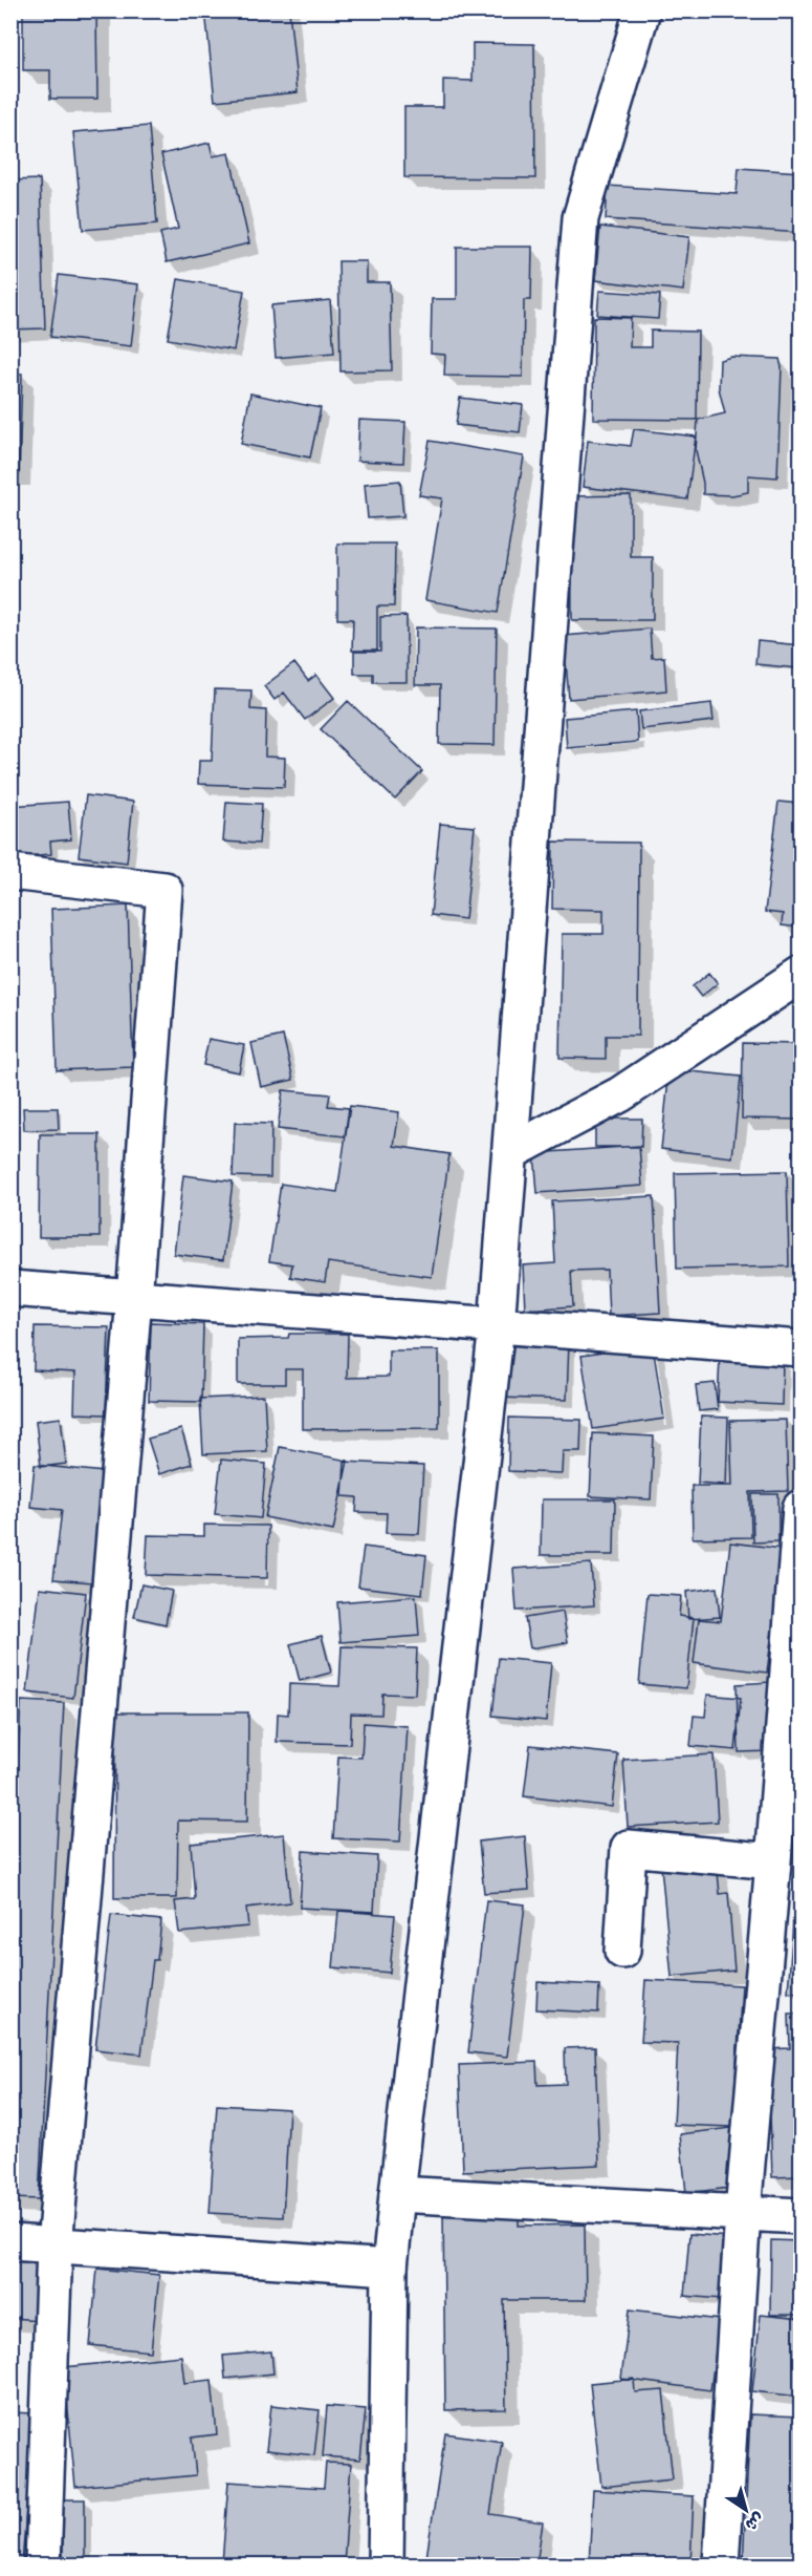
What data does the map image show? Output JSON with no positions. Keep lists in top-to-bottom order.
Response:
{
  "north": "bottom right"
}
